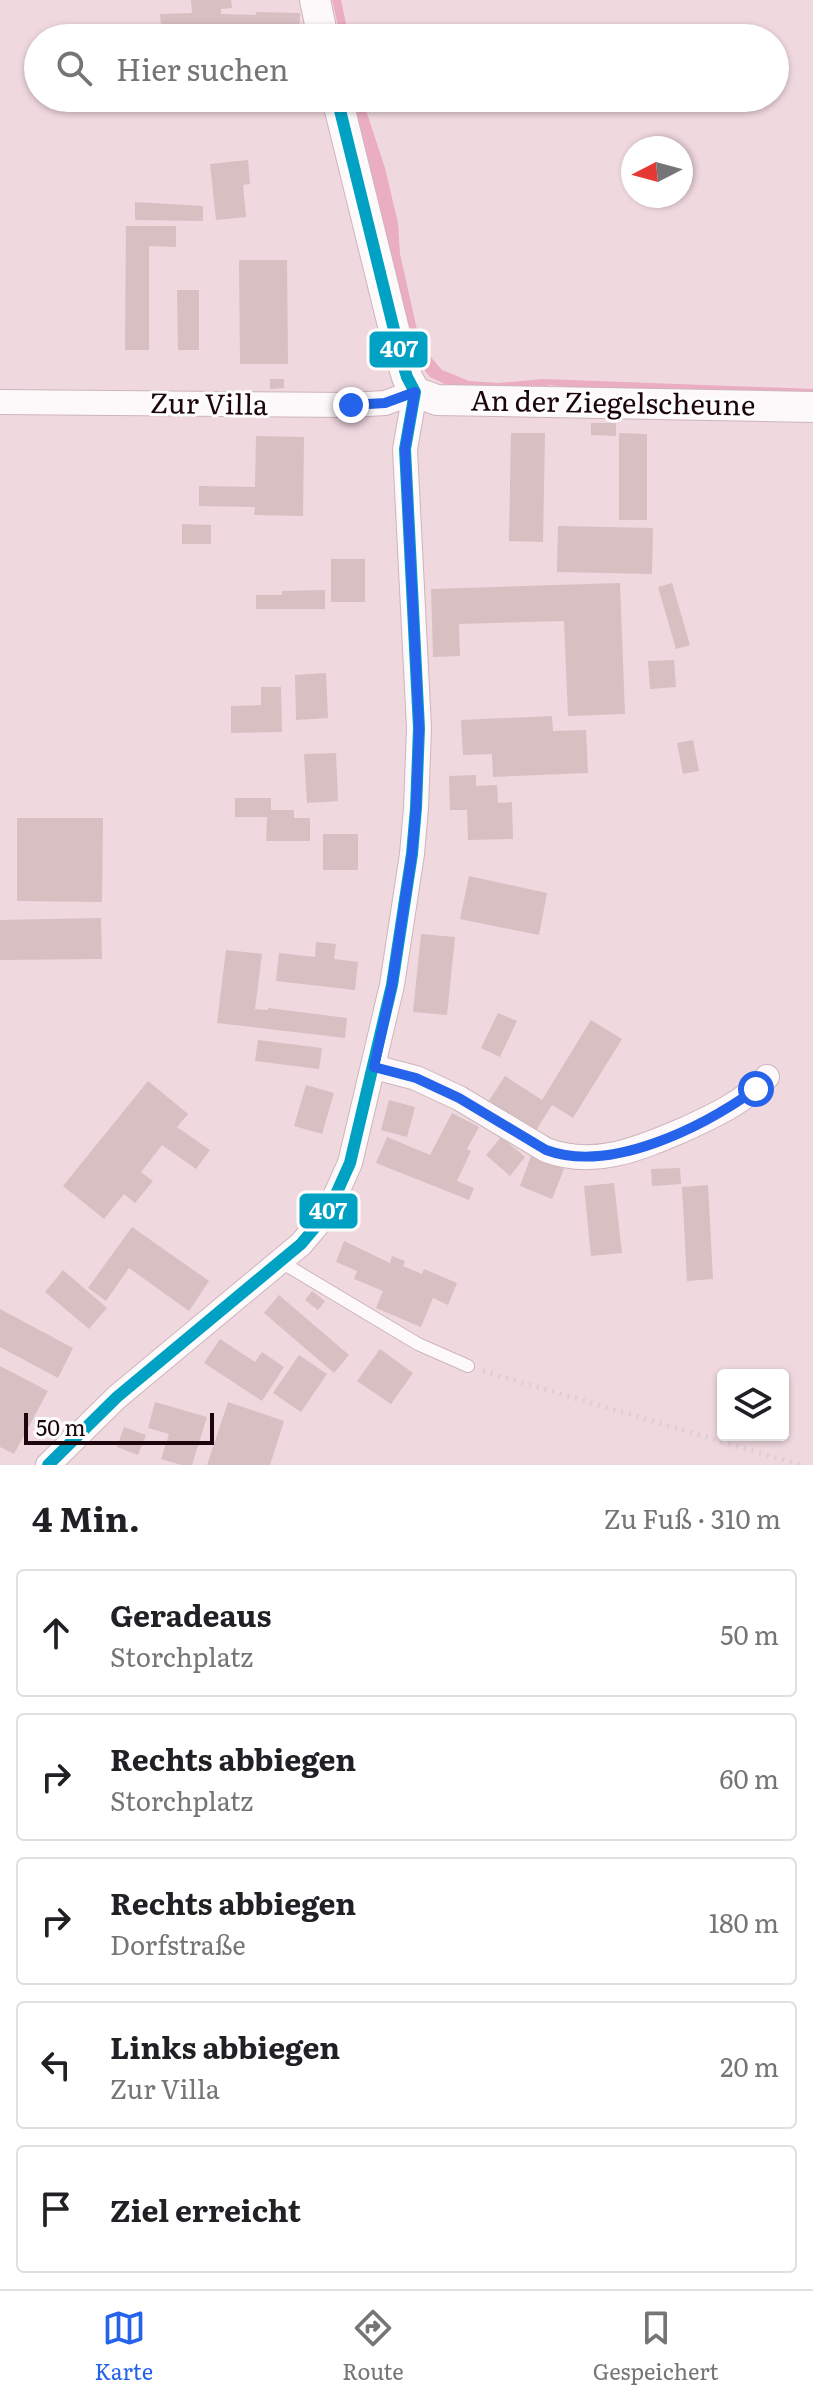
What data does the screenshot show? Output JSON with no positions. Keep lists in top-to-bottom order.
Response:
{
  "streets": {
    "street": ["An der Ziegelscheune", "Zur Villa"]
  },
  "crossings": [
    ["An der Ziegelscheune", "Zur Villa"]
  ],
  "lines": ["transit line 407"],
  "scale_bar": "50 m",
  "north": "left",
  "page": {
    "search": "Hier suchen",
    "scale": "50 m",
    "heading": ["4 Min.", "Zu Fuß · 310 m"],
    "list": [
      ["Geradeaus", "Storchplatz", "50 m"],
      ["Rechts abbiegen", "Storchplatz", "60 m"],
      ["Rechts abbiegen", "Dorfstraße", "180 m"],
      ["Links abbiegen", "Zur Villa", "20 m"],
      "Ziel erreicht"
    ],
    "nav": ["Karte", "Route", "Gespeichert"]
  }
}
